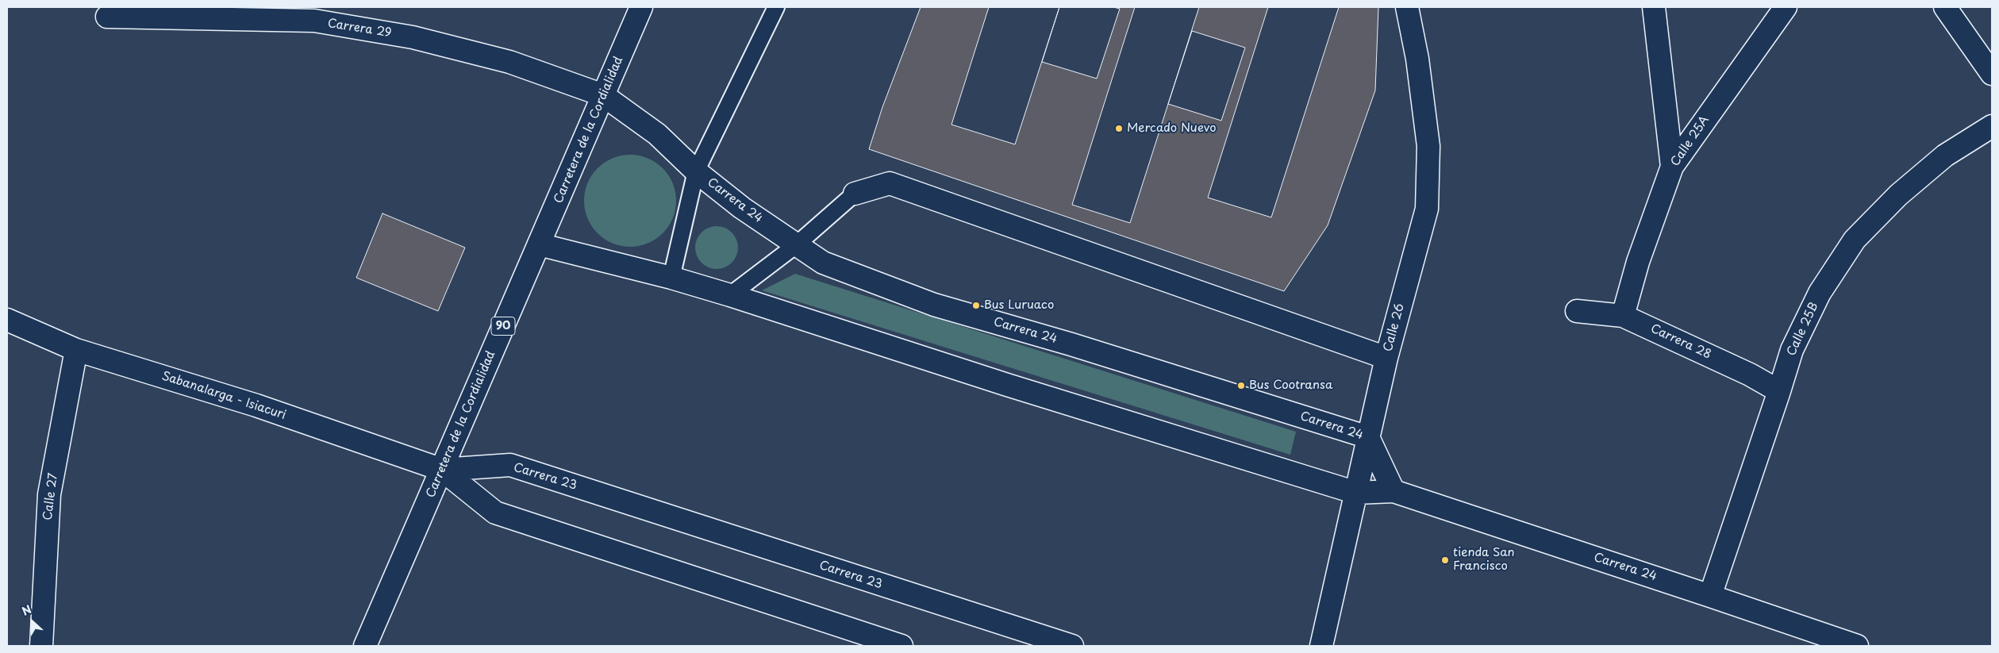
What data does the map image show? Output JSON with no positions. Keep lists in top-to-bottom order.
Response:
{
  "streets": {
    "main road": [
      "Carrera 29",
      "Carretera de la Cordialidad",
      "Calle 25A",
      "Carrera 24",
      "90",
      "Calle 26",
      "Calle 25B",
      "Carrera 28",
      "Sabanalarga - Isiacuri",
      "Carrera 23",
      "Calle 27"
    ]
  },
  "crossings": [
    ["Carrera 29", "Carretera de la Cordialidad"],
    ["Carrera 29", "Carrera 24"],
    ["Carretera de la Cordialidad", "Carrera 24"],
    ["Carretera de la Cordialidad", "Sabanalarga - Isiacuri"],
    ["Carretera de la Cordialidad", "Carrera 23"],
    ["Calle 25A", "Carrera 28"],
    ["Carrera 24", "Calle 26"],
    ["Carrera 24", "Calle 25B"],
    ["Calle 25B", "Carrera 28"],
    ["Sabanalarga - Isiacuri", "Carrera 23"],
    ["Sabanalarga - Isiacuri", "Calle 27"]
  ],
  "places": [
    "Mercado Nuevo",
    "Bus Luruaco",
    "Bus Cootransa",
    "tienda San Francisco"
  ],
  "north": "top left"
}
